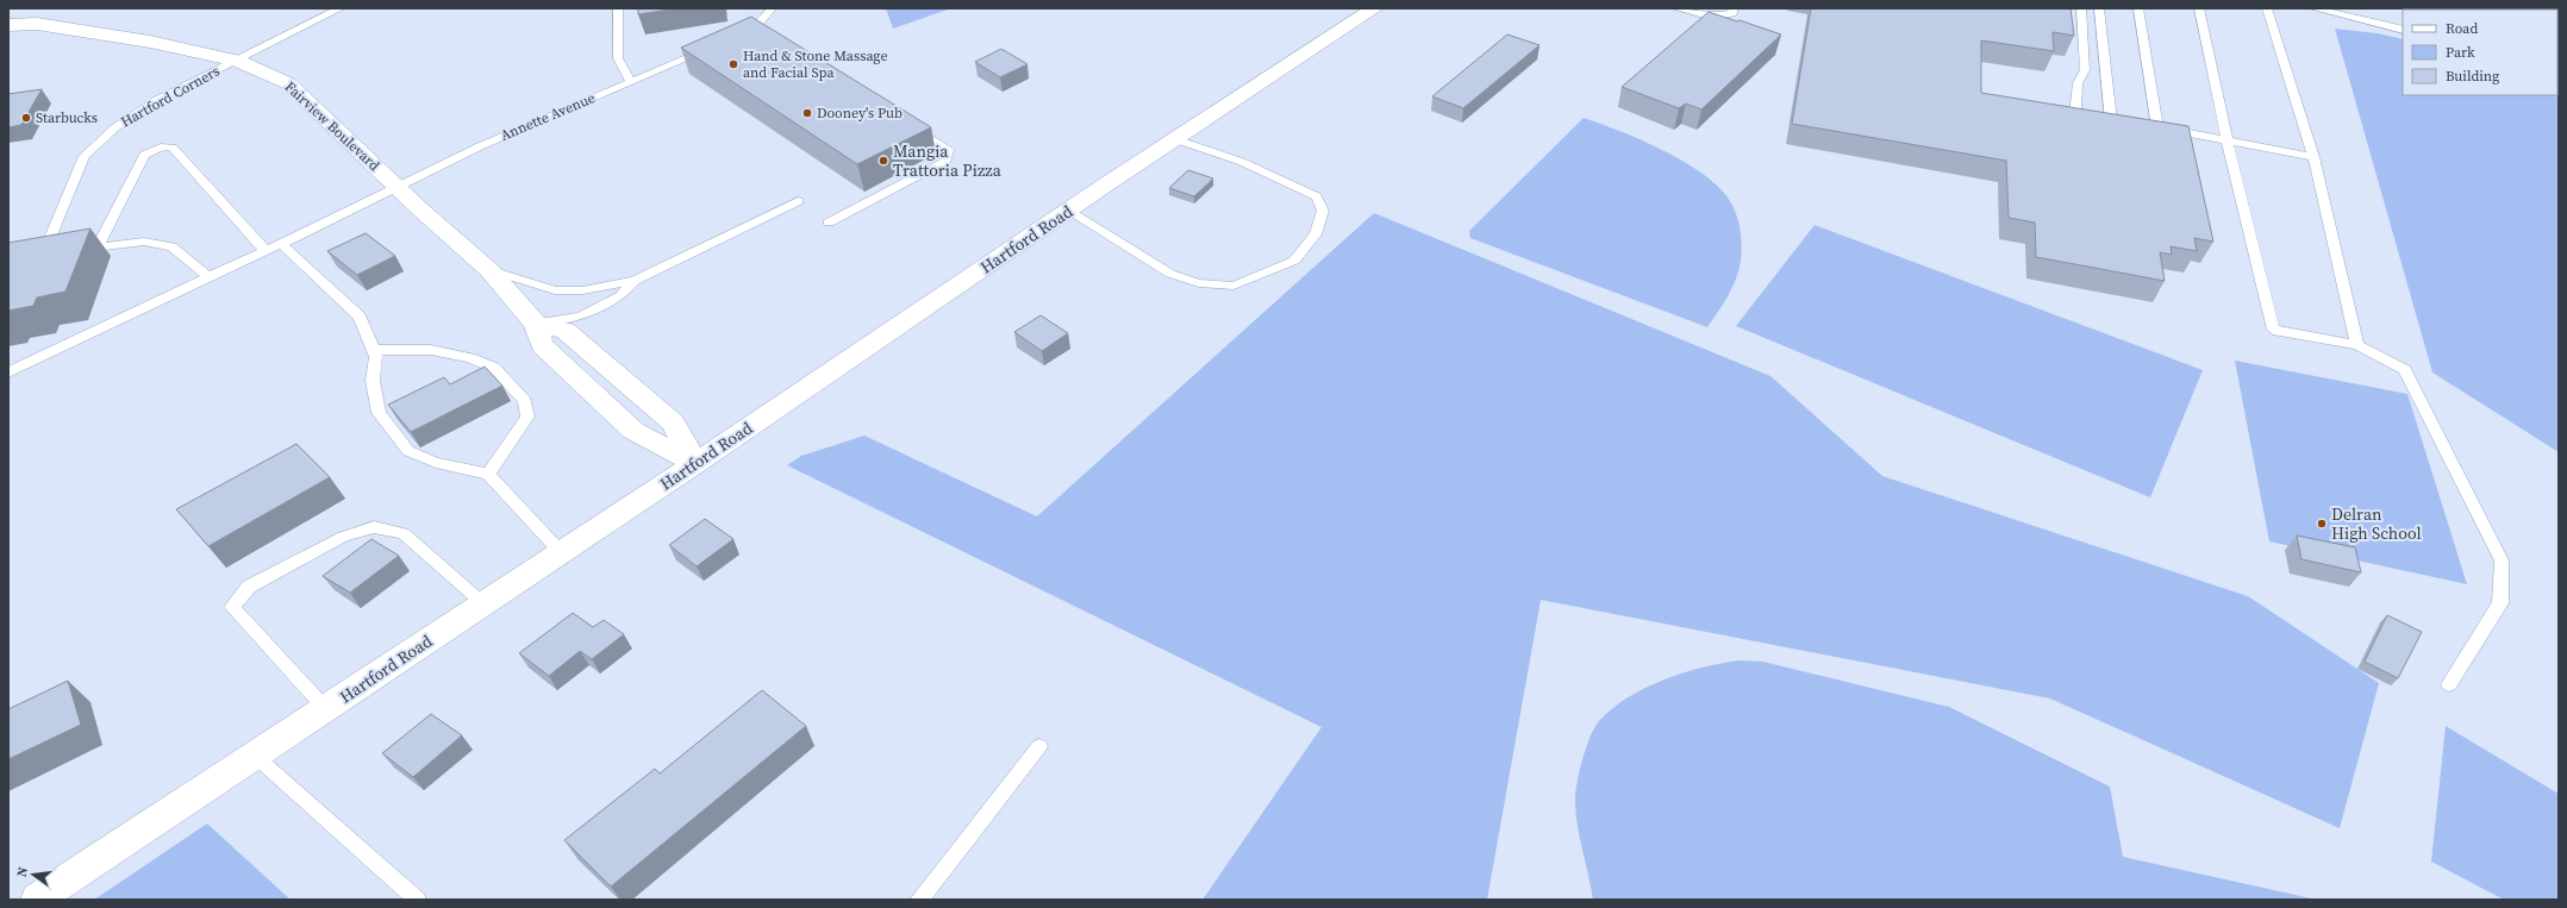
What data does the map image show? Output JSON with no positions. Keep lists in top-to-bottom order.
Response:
{
  "streets": {
    "street": ["Fairview Boulevard", "Hartford Road"],
    "lane": ["Hartford Corners", "Annette Avenue"]
  },
  "crossings": [
    ["Hartford Corners", "Fairview Boulevard"],
    ["Annette Avenue", "Fairview Boulevard"],
    ["Fairview Boulevard", "Hartford Road"]
  ],
  "places": [
    "Hand & Stone Massage and Facial Spa",
    "Dooney's Pub",
    "Starbucks",
    "Mangia Trattoria Pizza",
    "Delran High School"
  ],
  "legend": ["Road", "Park", "Building"],
  "north": "left"
}
